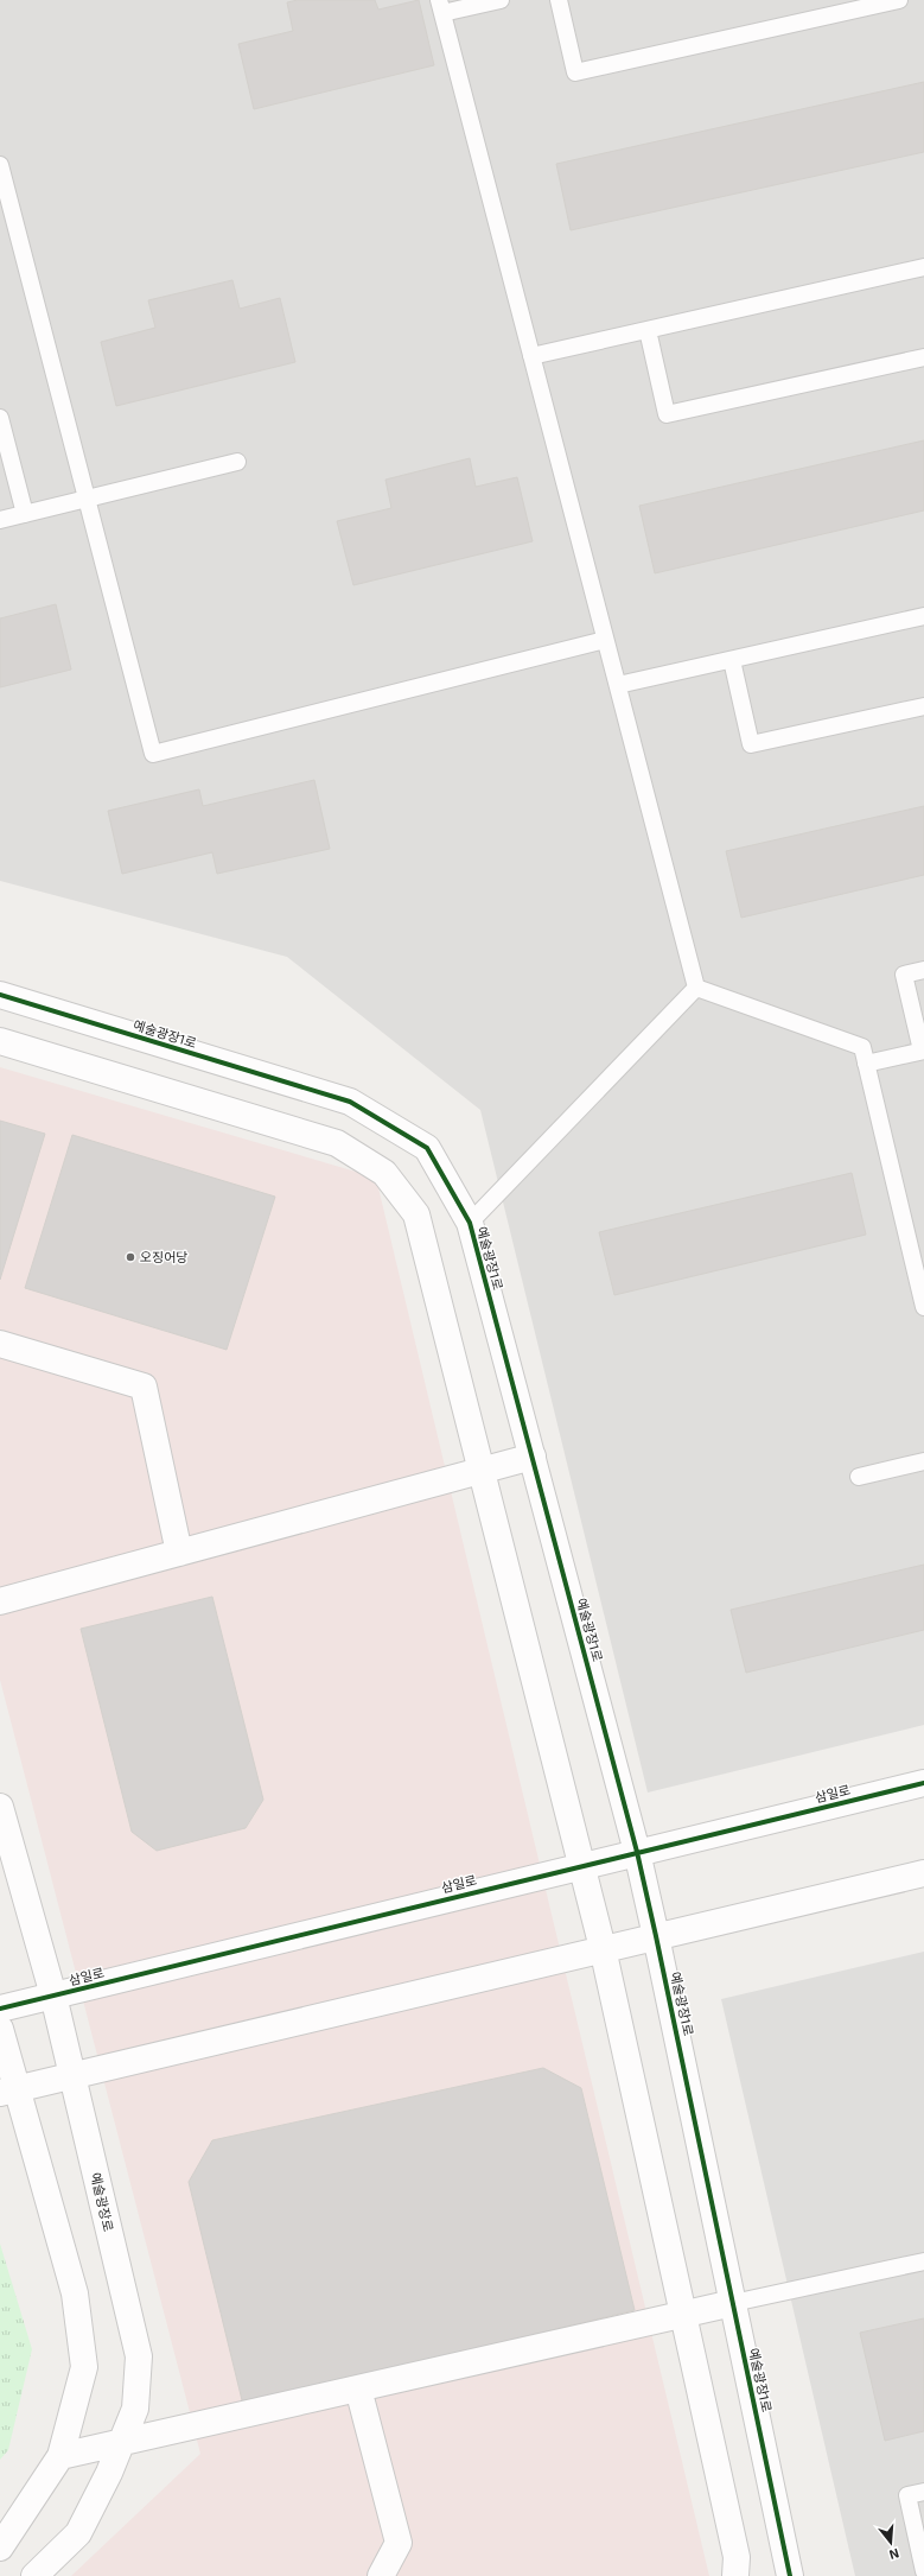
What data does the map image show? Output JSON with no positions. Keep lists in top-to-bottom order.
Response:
{
  "streets": {
    "street": ["예술광장1로", "삼일로", "예술광장로"]
  },
  "crossings": [
    ["예술광장1로", "삼일로"],
    ["삼일로", "예술광장로"]
  ],
  "places": ["오징어당"],
  "north": "bottom"
}
